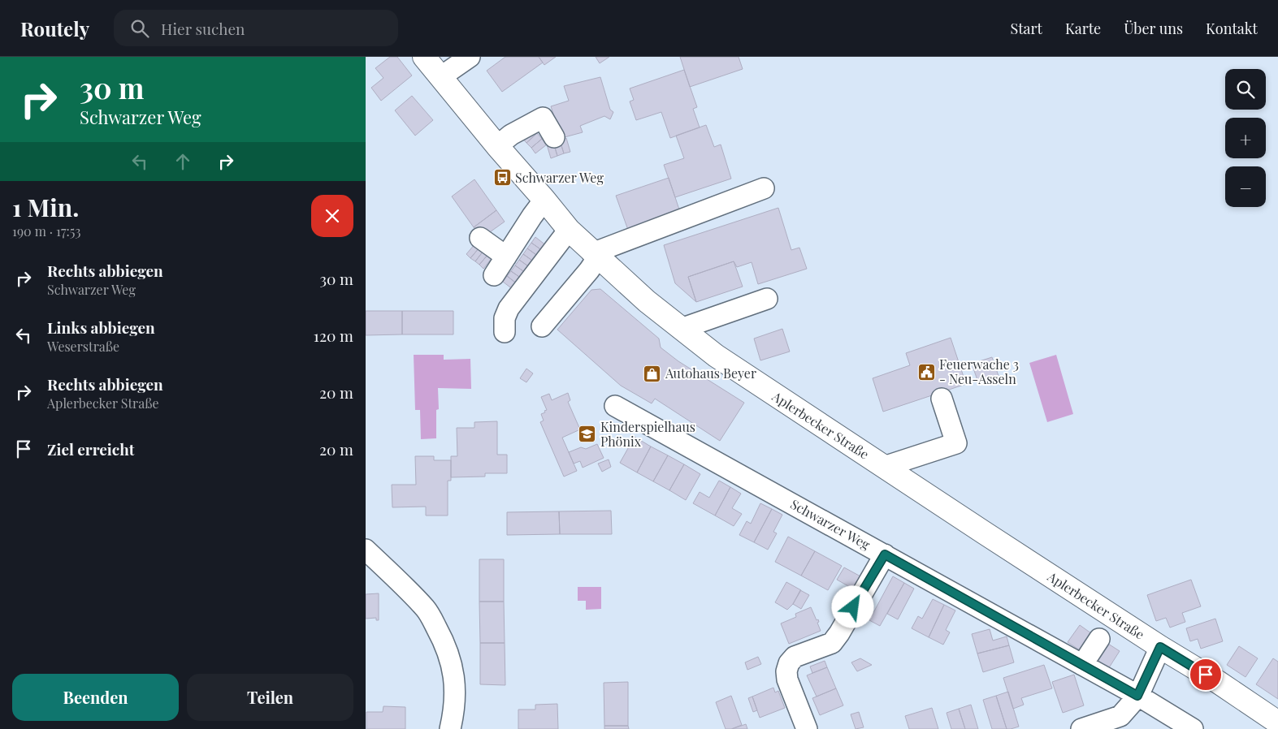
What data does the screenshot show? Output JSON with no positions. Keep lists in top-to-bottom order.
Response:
{
  "streets": {
    "main road": ["Aplerbecker Straße"],
    "street": ["Schwarzer Weg"]
  },
  "places": {
    "bus stop": ["Schwarzer Weg"],
    "public building": ["Feuerwache 3 - Neu-Asseln"],
    "shop": ["Autohaus Beyer"],
    "school or university": ["Kinderspielhaus Phönix"]
  },
  "page": {
    "header": "Routely",
    "search": "Hier suchen",
    "nav": [
      "Start",
      "Karte",
      "Über uns",
      "Kontakt"
    ],
    "turn": ["30 m", "Schwarzer Weg"],
    "map_buttons": ["+", "−"],
    "heading": ["1 Min.", "190 m · 17:53"],
    "list": [
      {
        "name": "Rechts abbiegen",
        "note": "Schwarzer Weg",
        "value": "30 m"
      },
      {
        "name": "Links abbiegen",
        "note": "Weserstraße",
        "value": "120 m"
      },
      {
        "name": "Rechts abbiegen",
        "note": "Aplerbecker Straße",
        "value": "20 m"
      },
      {
        "name": "Ziel erreicht",
        "value": "20 m"
      }
    ],
    "buttons": ["Beenden", "Teilen"]
  }
}
